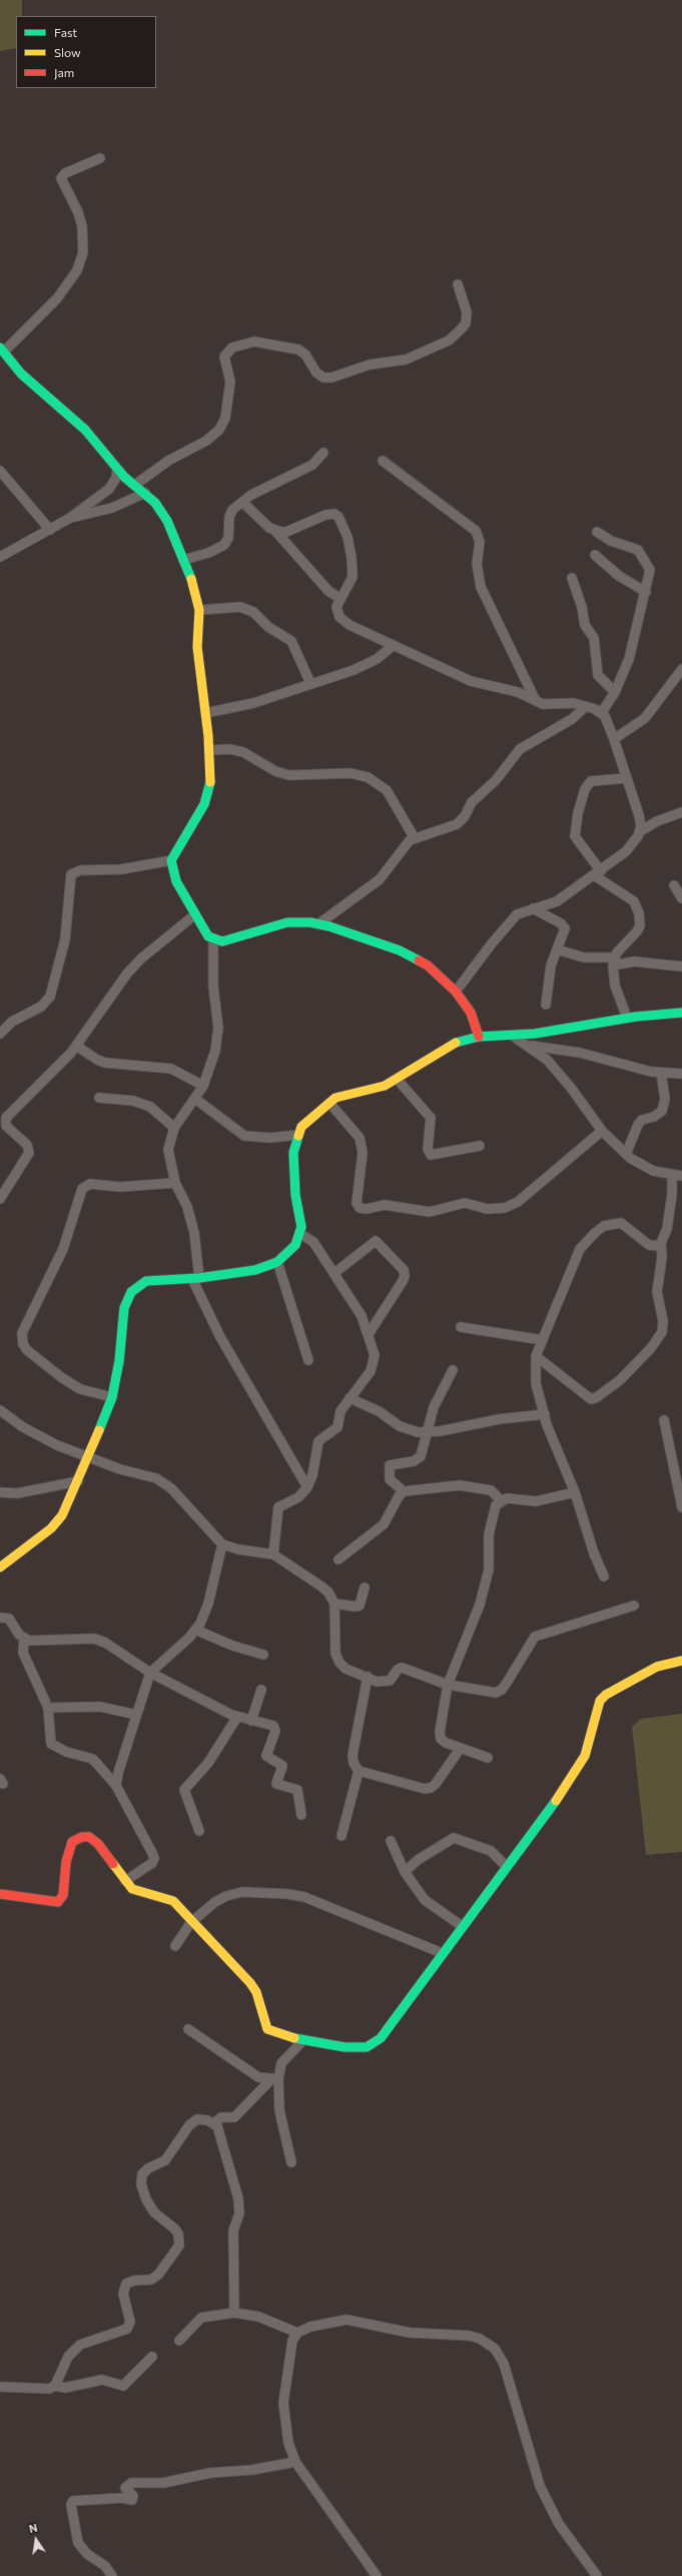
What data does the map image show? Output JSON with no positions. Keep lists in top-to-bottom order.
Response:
{
  "legend": ["Fast", "Slow", "Jam"],
  "north": "top"
}
